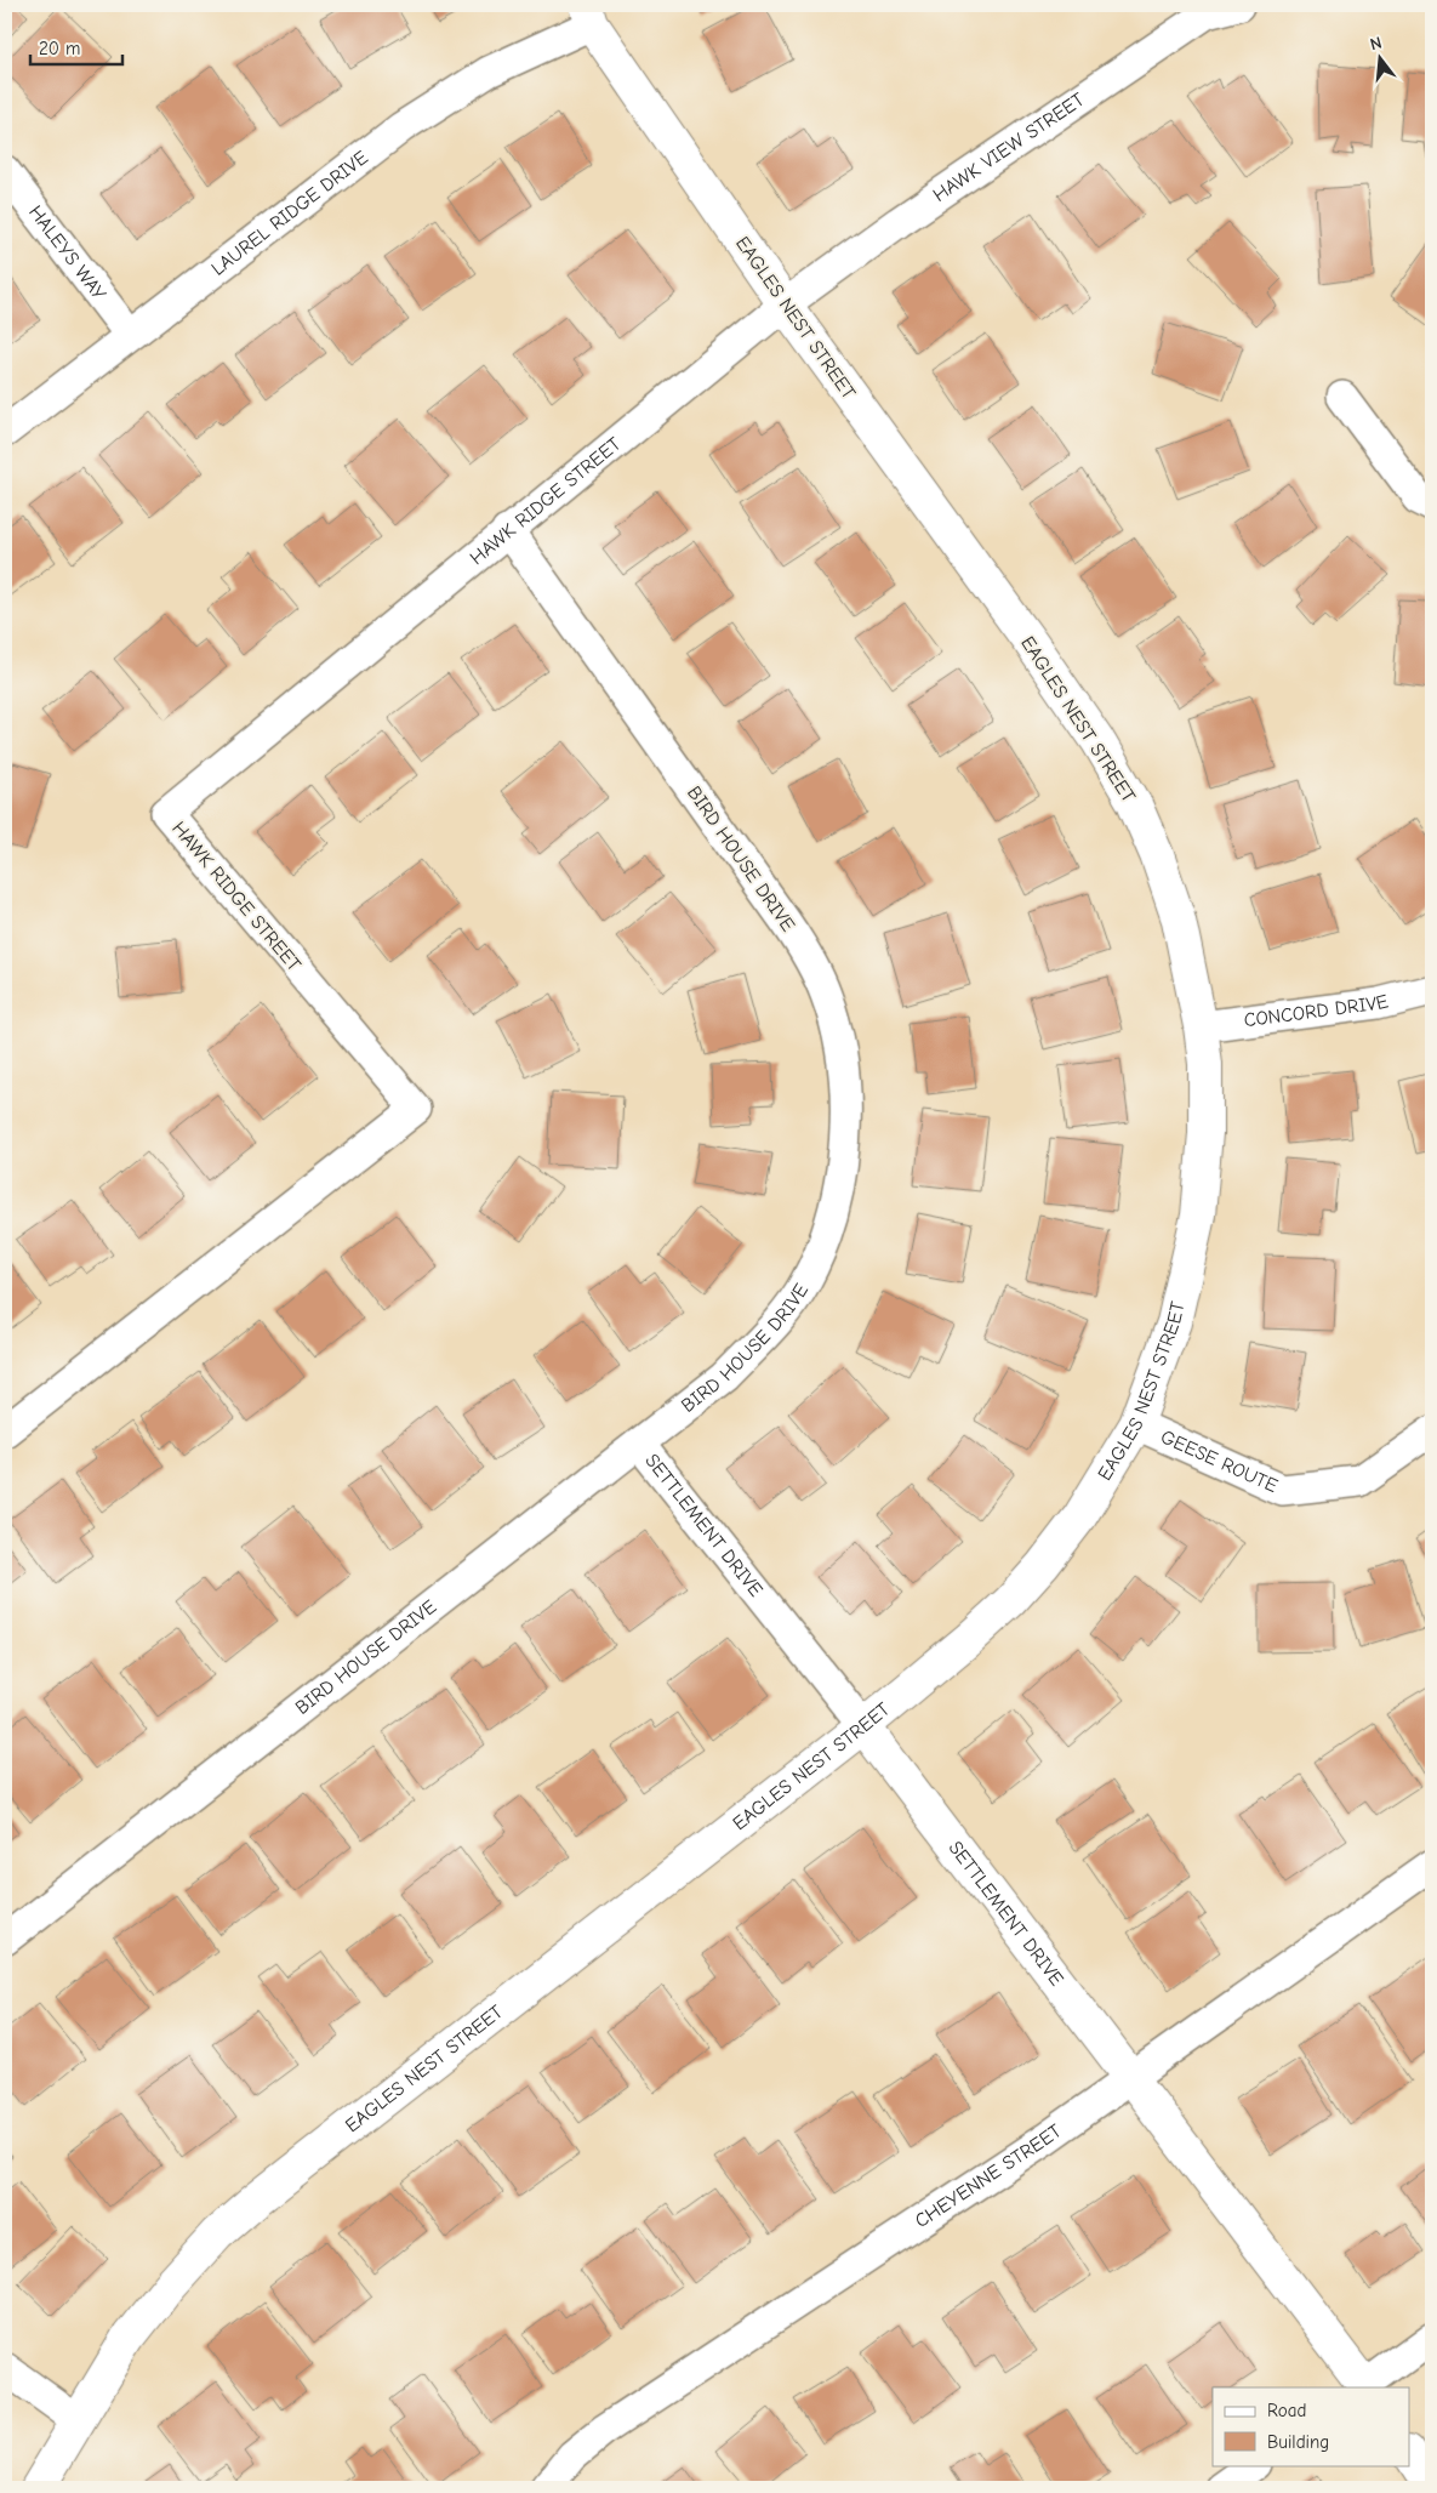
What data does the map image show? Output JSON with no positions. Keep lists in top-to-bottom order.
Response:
{
  "streets": {
    "street": [
      "HAWK VIEW STREET",
      "LAUREL RIDGE DRIVE",
      "HALEYS WAY",
      "EAGLES NEST STREET",
      "HAWK RIDGE STREET",
      "BIRD HOUSE DRIVE",
      "CONCORD DRIVE",
      "GEESE ROUTE",
      "SETTLEMENT DRIVE",
      "CHEYENNE STREET"
    ]
  },
  "crossings": [
    ["HAWK VIEW STREET", "EAGLES NEST STREET"],
    ["HAWK VIEW STREET", "HAWK RIDGE STREET"],
    ["LAUREL RIDGE DRIVE", "HALEYS WAY"],
    ["LAUREL RIDGE DRIVE", "EAGLES NEST STREET"],
    ["EAGLES NEST STREET", "HAWK RIDGE STREET"],
    ["EAGLES NEST STREET", "CONCORD DRIVE"],
    ["EAGLES NEST STREET", "GEESE ROUTE"],
    ["EAGLES NEST STREET", "SETTLEMENT DRIVE"],
    ["HAWK RIDGE STREET", "BIRD HOUSE DRIVE"],
    ["BIRD HOUSE DRIVE", "SETTLEMENT DRIVE"],
    ["SETTLEMENT DRIVE", "CHEYENNE STREET"]
  ],
  "legend": ["Road", "Building"],
  "scale_bar": "20 m",
  "north": "top"
}
